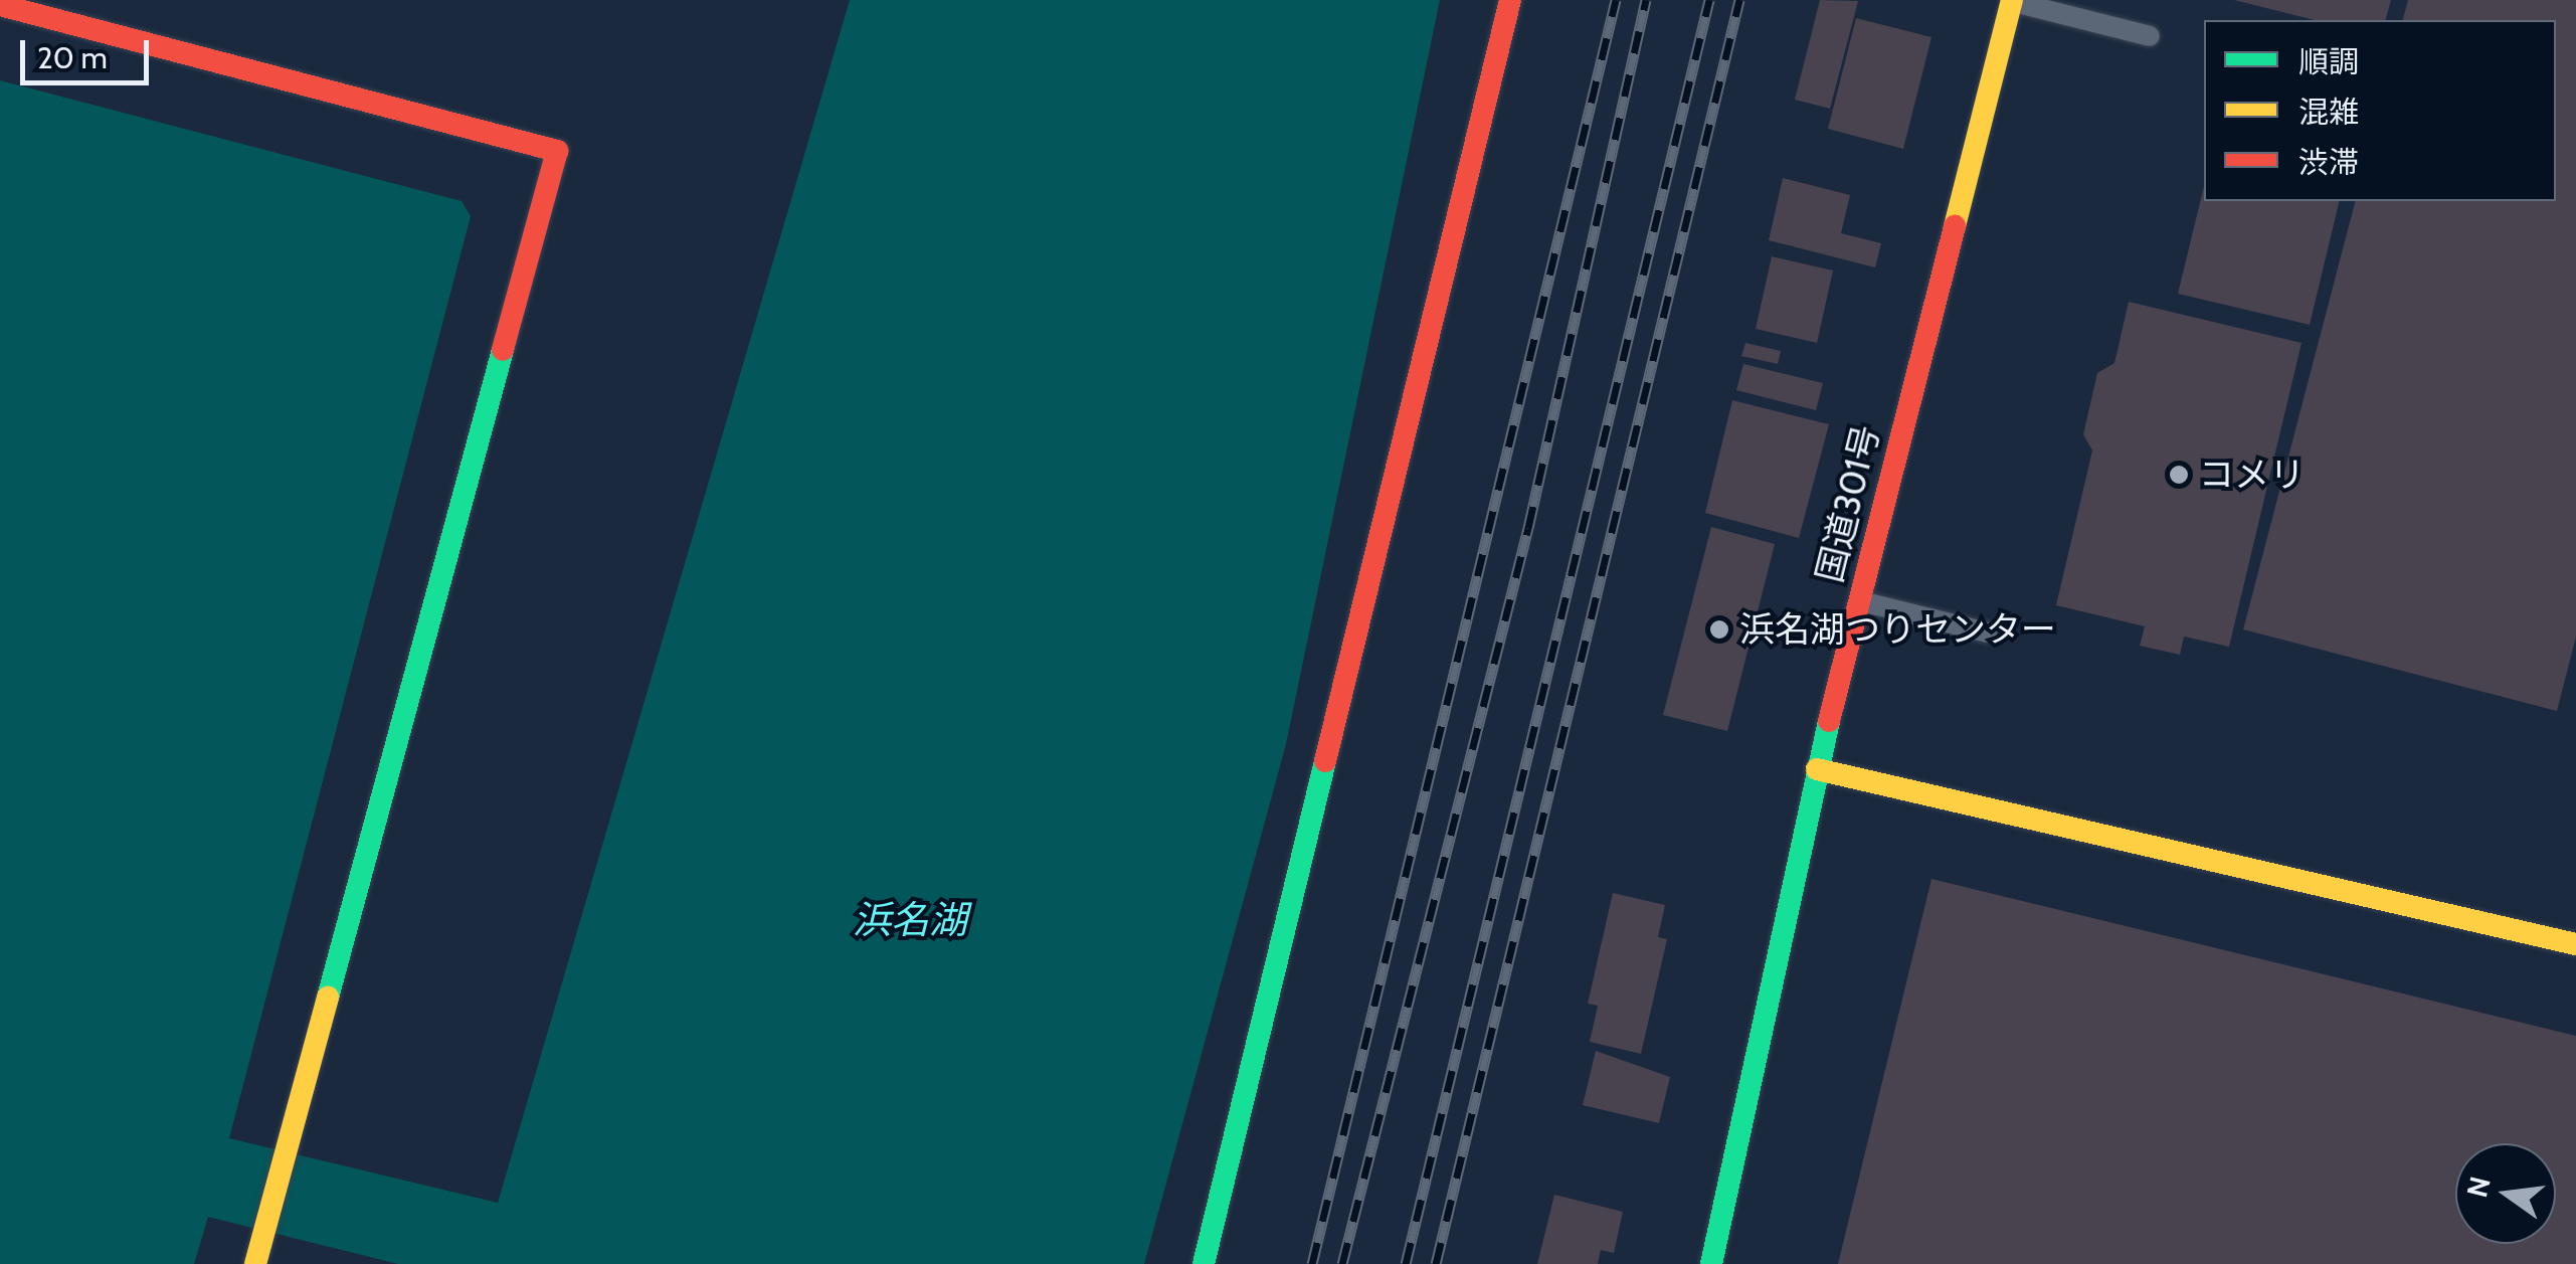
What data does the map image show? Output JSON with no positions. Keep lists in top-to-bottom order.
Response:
{
  "streets": {
    "main road": ["国道301号"]
  },
  "water": ["浜名湖"],
  "places": ["コメリ", "浜名湖つりセンター"],
  "legend": ["順調", "混雑", "渋滞"],
  "scale_bar": "20 m",
  "north": "left"
}
